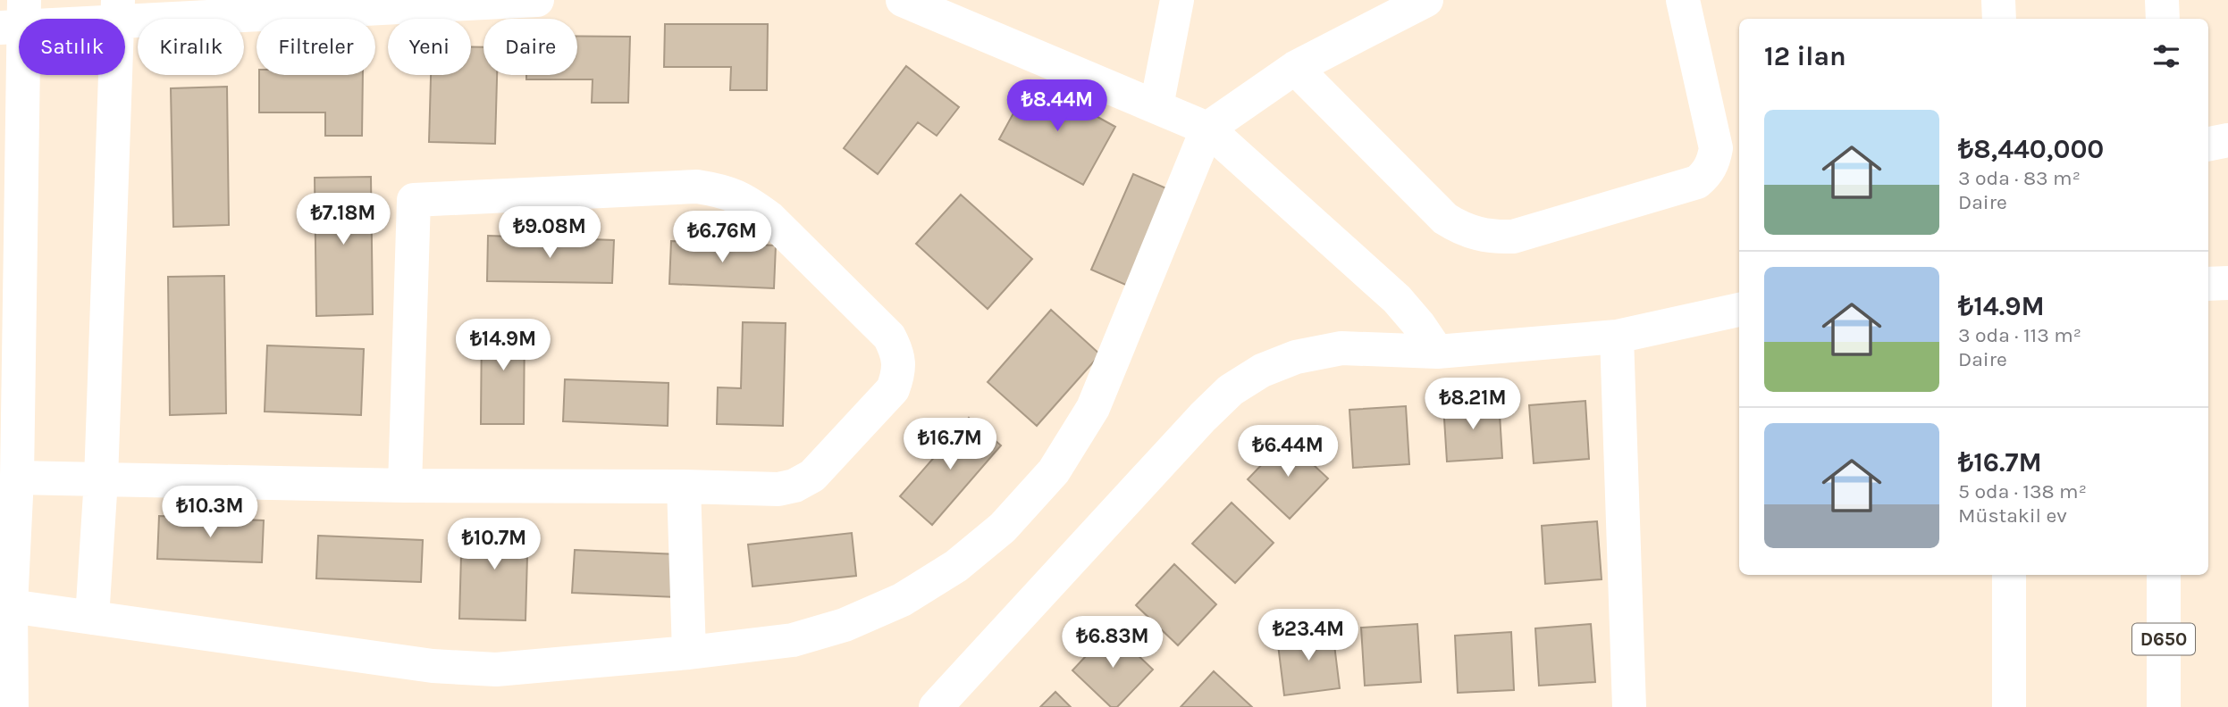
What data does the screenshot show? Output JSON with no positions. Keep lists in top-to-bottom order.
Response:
{
  "streets": {
    "main road": ["D650"]
  },
  "page": {
    "chip": [
      "Satılık",
      "Kiralık",
      "Filtreler",
      "Yeni",
      "Daire"
    ],
    "heading": "12 ilan",
    "price": [
      "₺8.44M",
      "₺7.18M",
      "₺9.08M",
      "₺6.76M",
      "₺14.9M",
      "₺8.21M",
      "₺16.7M",
      "₺6.44M",
      "₺10.3M",
      "₺10.7M",
      "₺23.4M",
      "₺6.83M"
    ],
    "list": [
      {
        "name": "₺8,440,000",
        "note": "3 oda · 83 m² · Daire"
      },
      {
        "name": "₺14.9M",
        "note": "3 oda · 113 m² · Daire"
      },
      {
        "name": "₺16.7M",
        "note": "5 oda · 138 m² · Müstakil ev"
      }
    ]
  }
}
